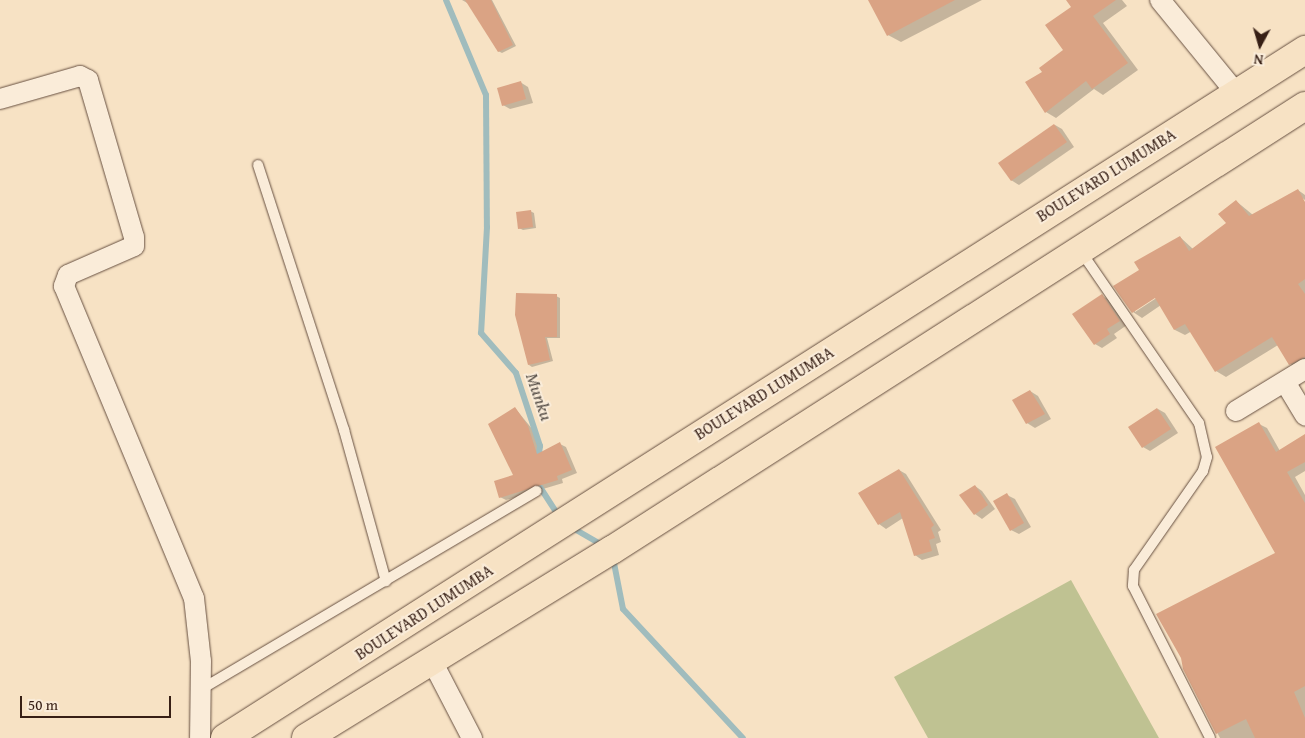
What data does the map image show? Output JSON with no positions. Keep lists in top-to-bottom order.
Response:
{
  "streets": {
    "highway": ["BOULEVARD LUMUMBA"]
  },
  "water": ["Munku"],
  "scale_bar": "50 m",
  "north": "bottom"
}
